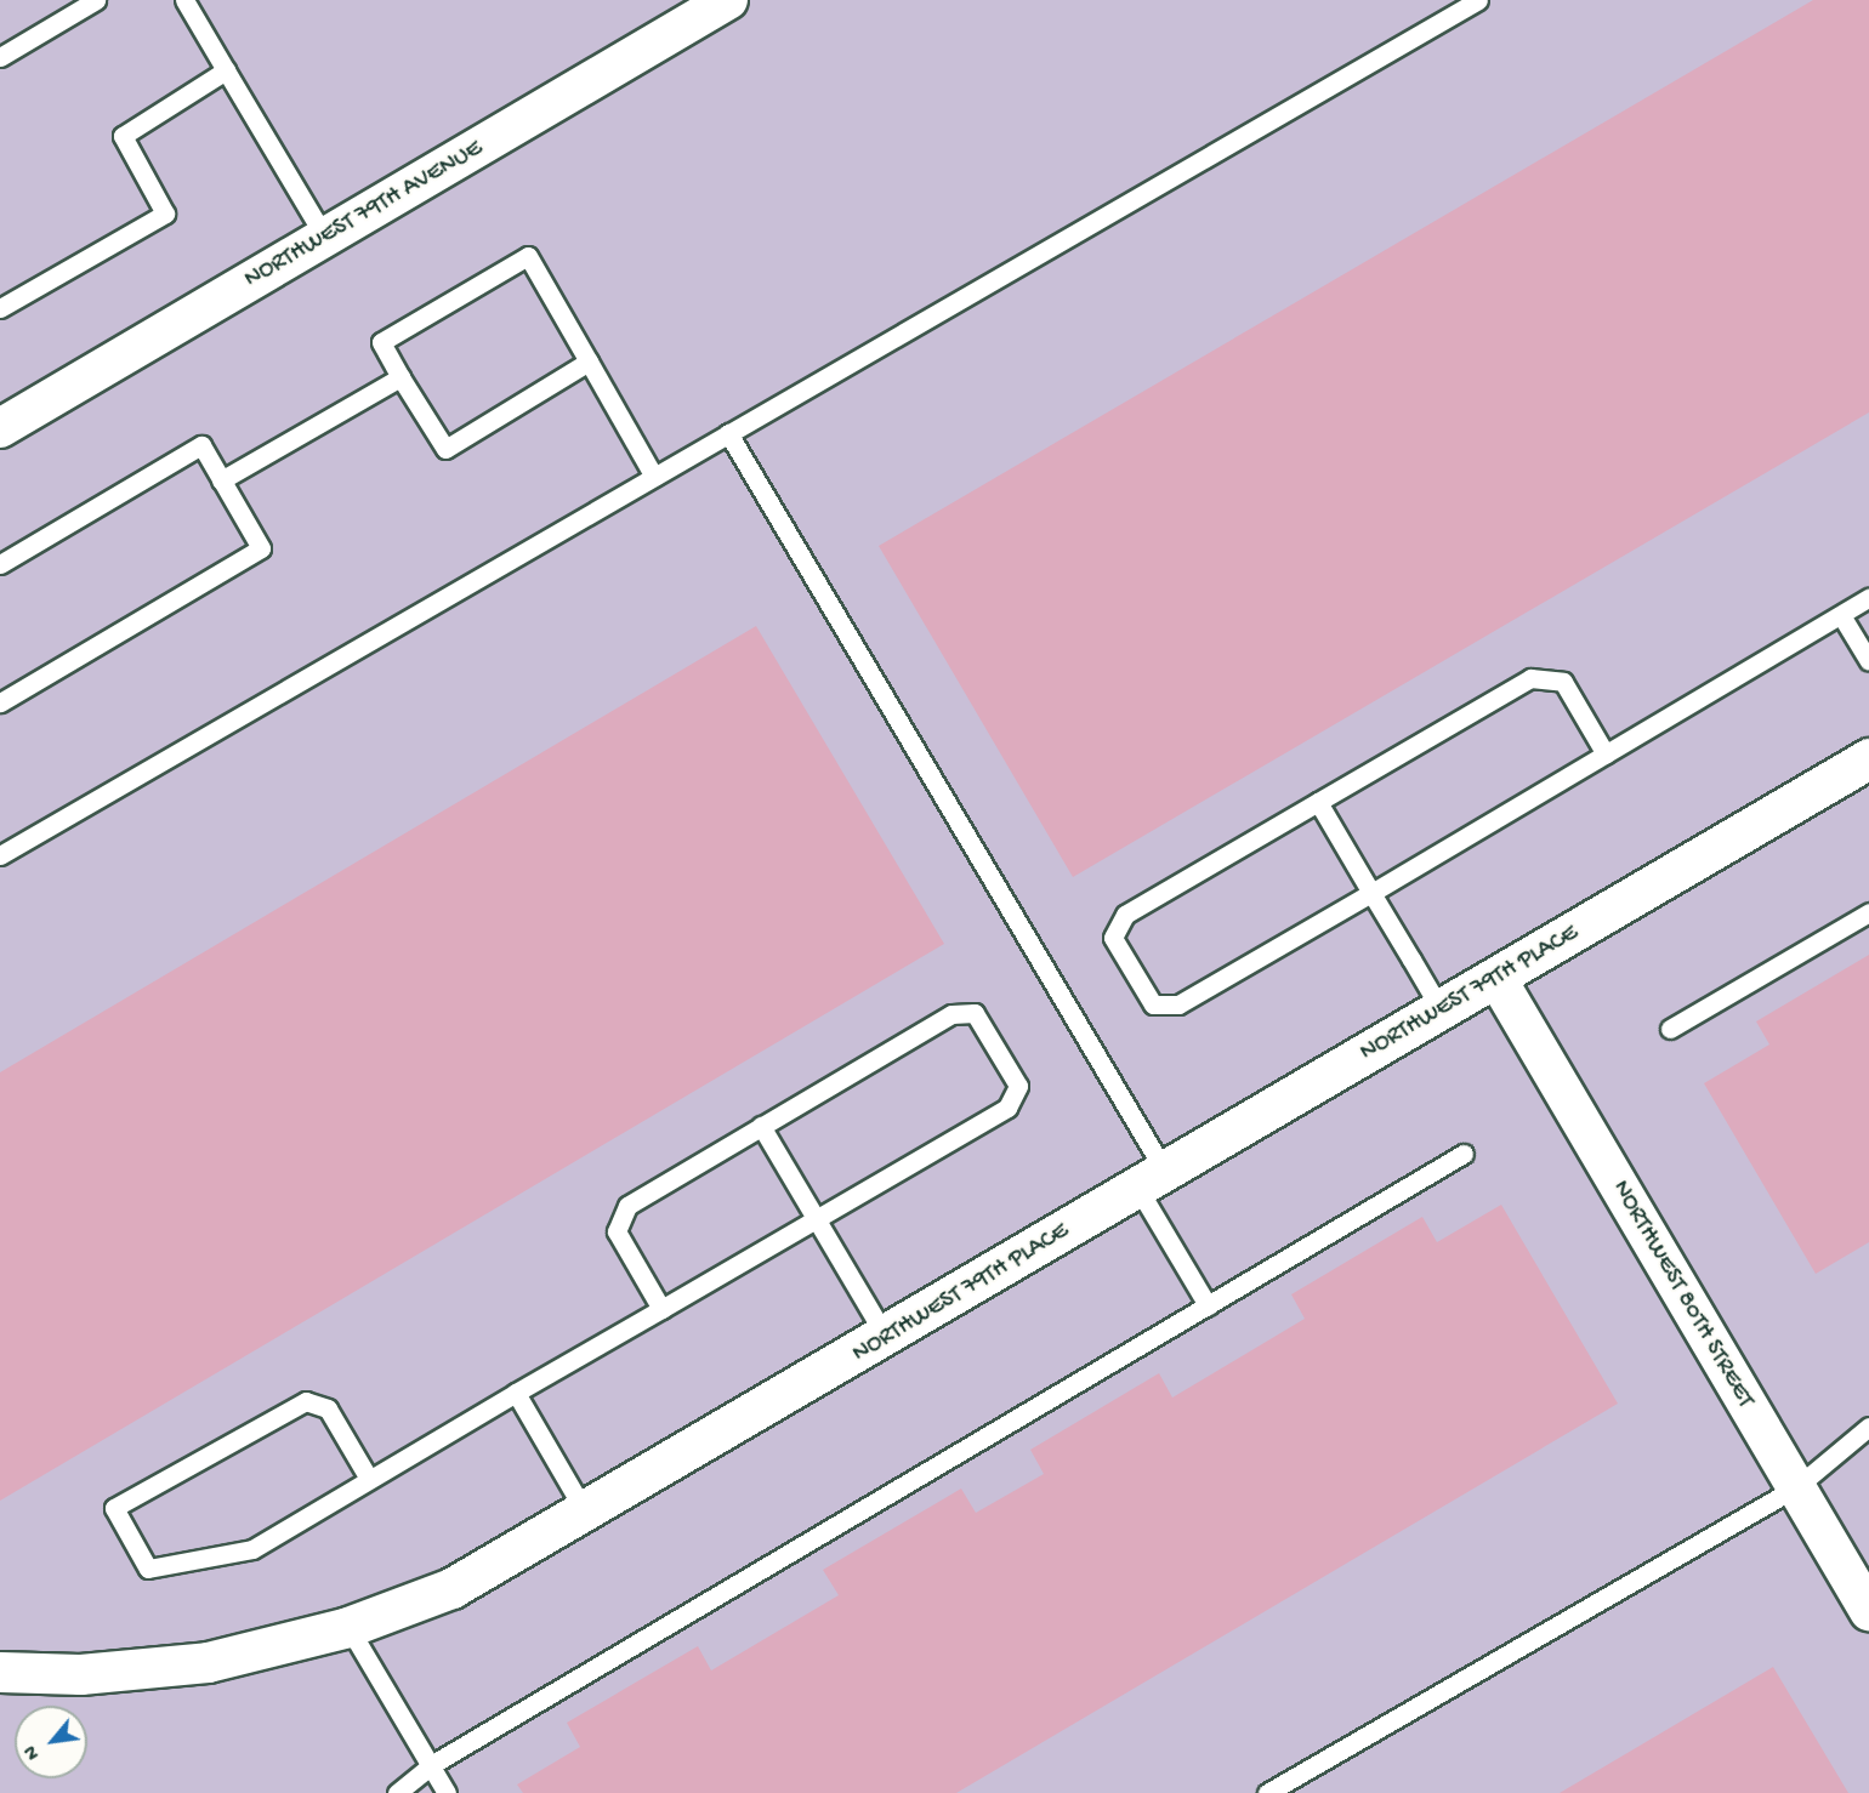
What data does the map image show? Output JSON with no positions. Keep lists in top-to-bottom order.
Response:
{
  "streets": {
    "main road": ["NORTHWEST 79TH PLACE"],
    "street": ["NORTHWEST 79TH AVENUE", "NORTHWEST 80TH STREET"]
  },
  "crossings": [
    ["NORTHWEST 79TH PLACE", "NORTHWEST 80TH STREET"]
  ],
  "north": "bottom left"
}
